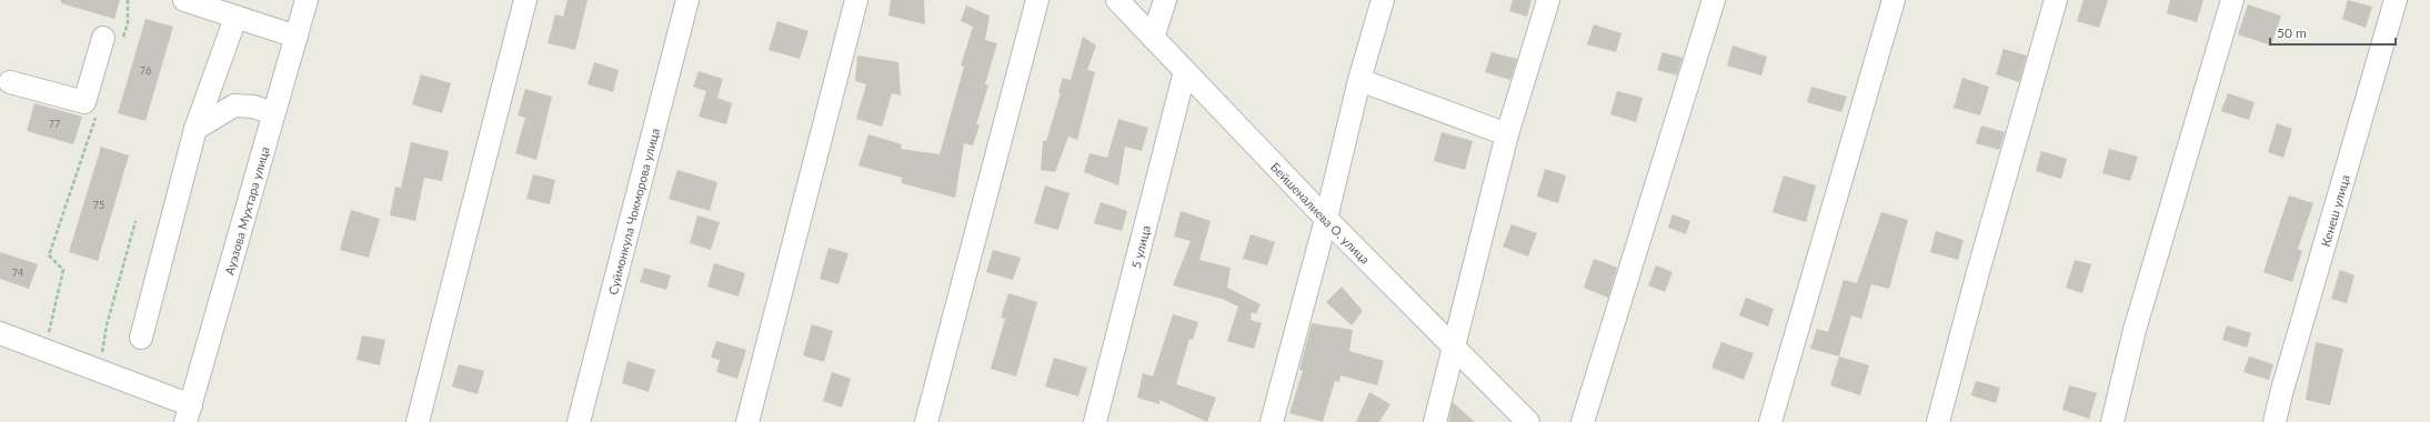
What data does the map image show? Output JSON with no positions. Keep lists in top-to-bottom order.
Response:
{
  "streets": {
    "street": [
      "Ауэзова Мухтара улица",
      "Суймонкула Чокморова улица",
      "Кенеш улица",
      "Бейшеналиева О. улица",
      "5 улица"
    ]
  },
  "crossings": [
    ["Бейшеналиева О. улица", "5 улица"]
  ],
  "house_numbers": [
    "76",
    "77",
    "75",
    "74"
  ],
  "scale_bar": "50 m"
}
